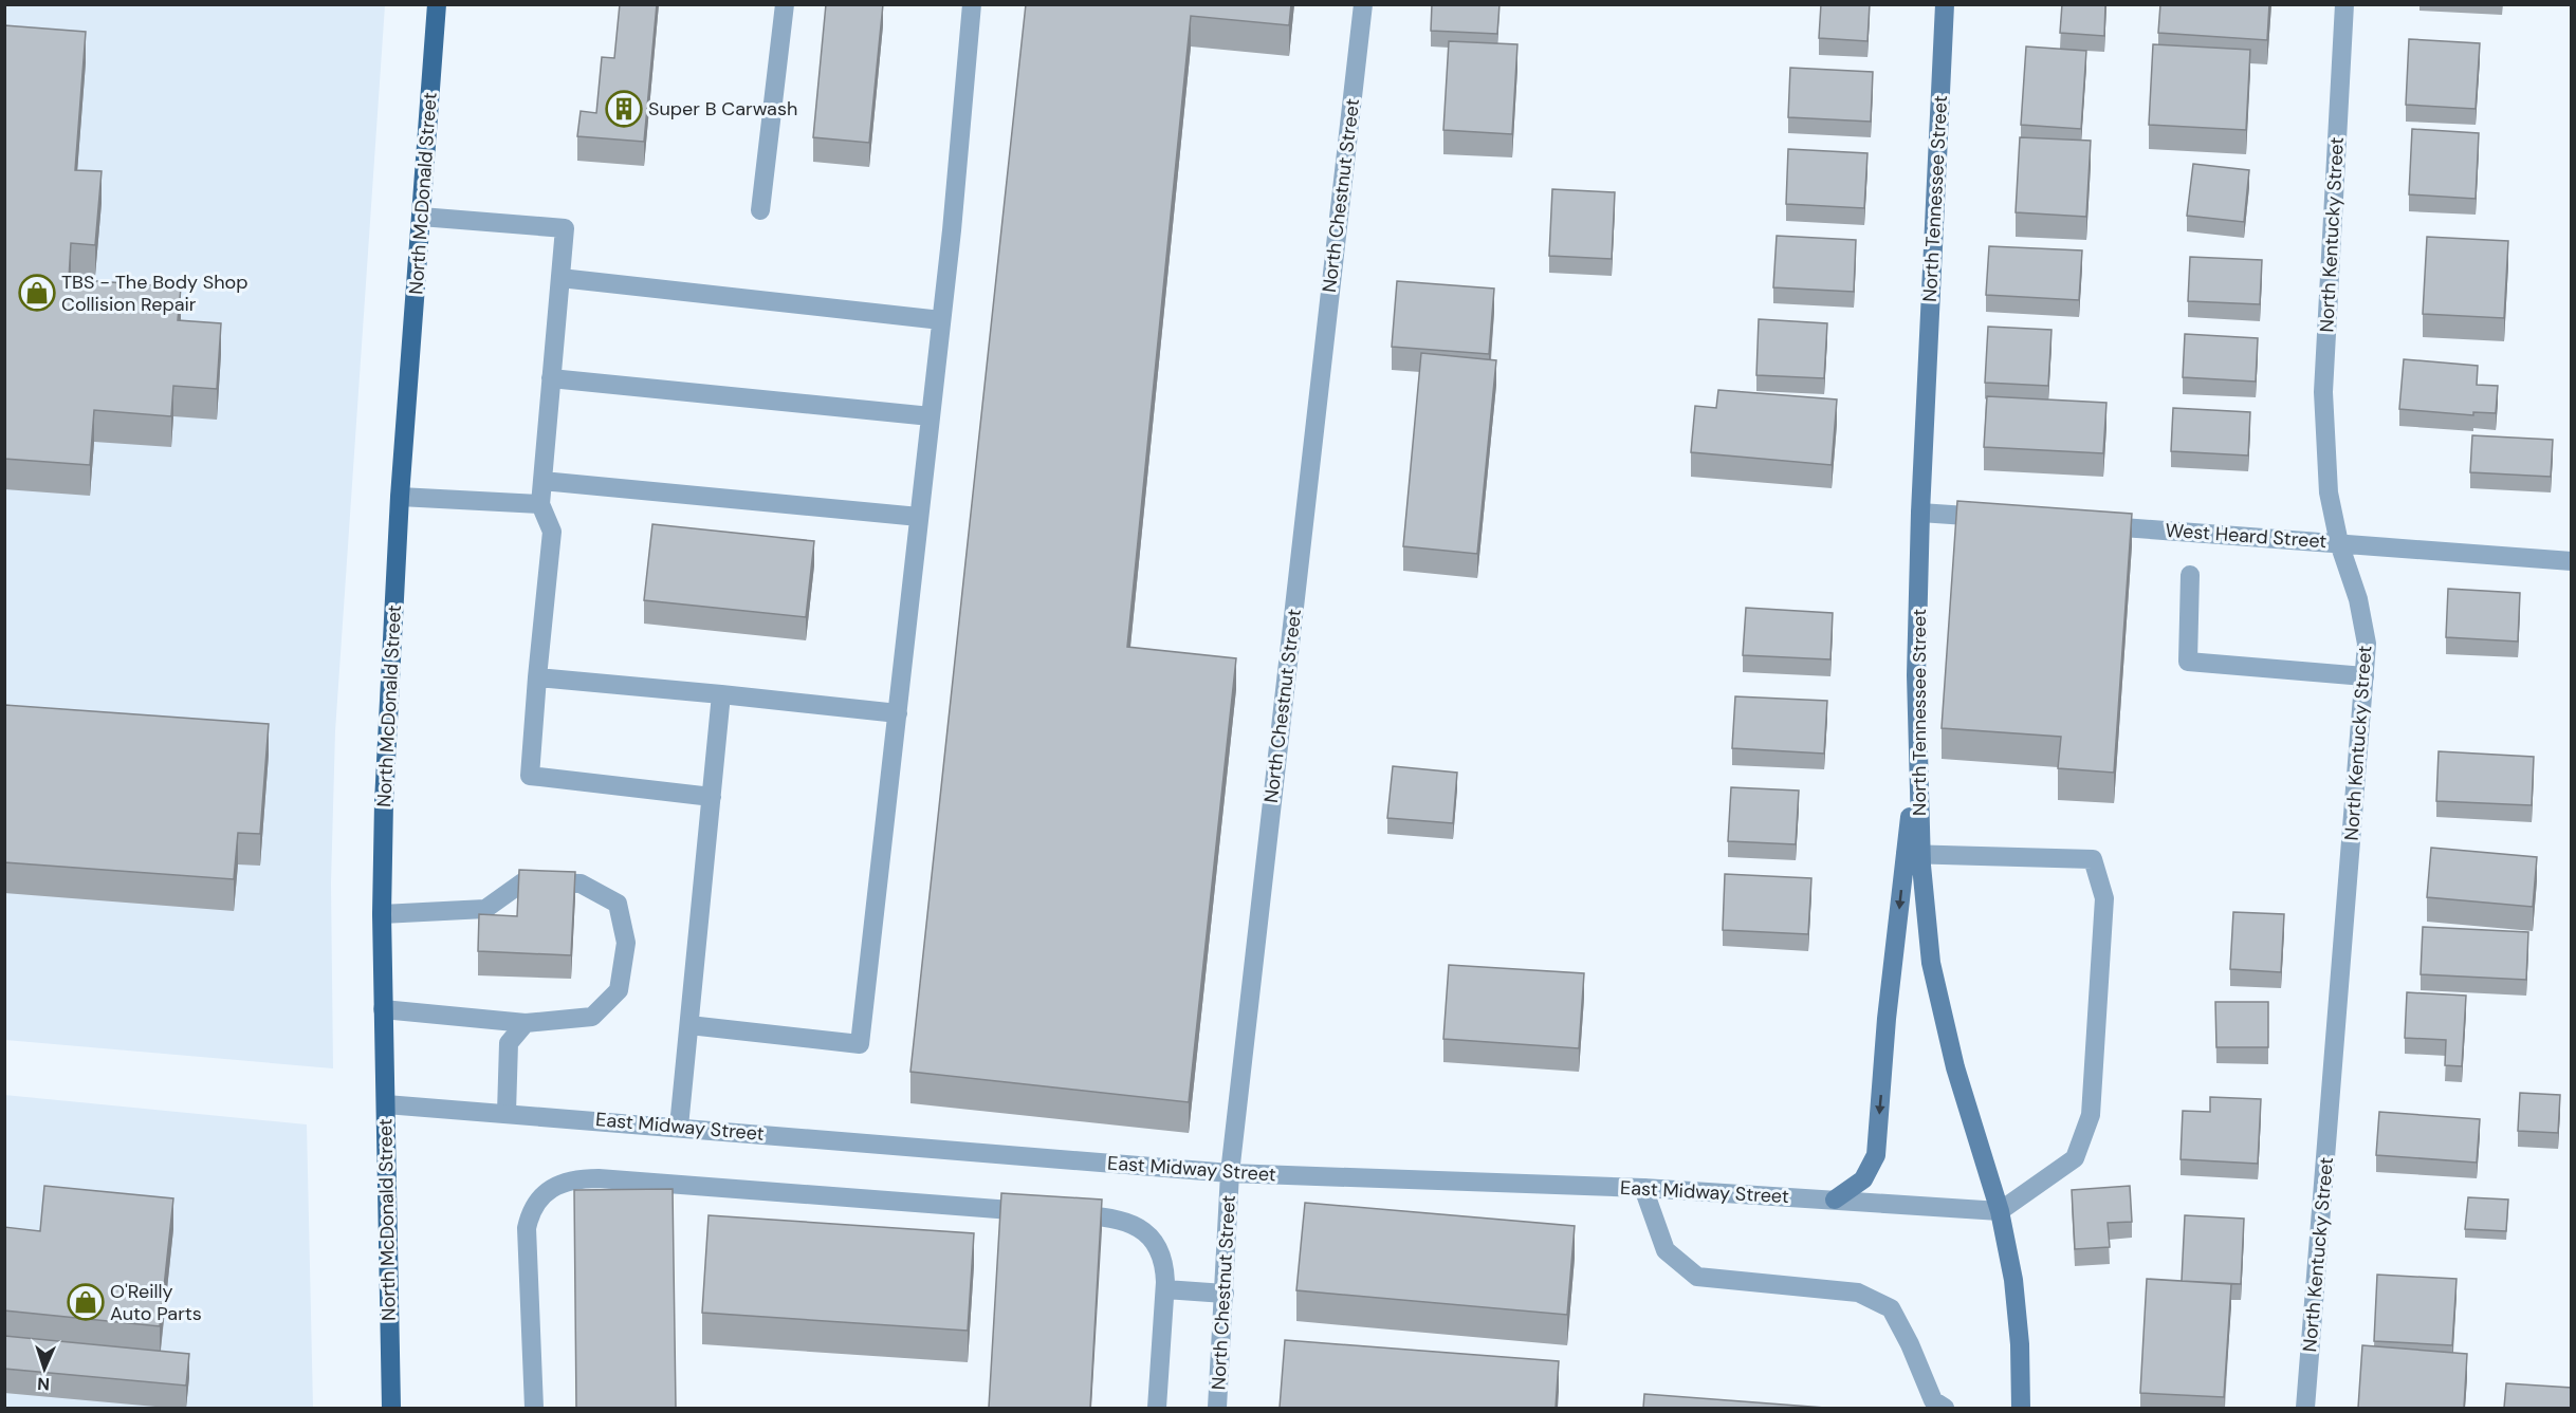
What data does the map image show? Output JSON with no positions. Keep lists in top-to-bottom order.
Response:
{
  "streets": {
    "main road": ["North McDonald Street"],
    "street": [
      "North Chestnut Street",
      "North Tennessee Street",
      "North Kentucky Street",
      "West Heard Street",
      "East Midway Street"
    ]
  },
  "crossings": [
    ["North McDonald Street", "East Midway Street"],
    ["North Chestnut Street", "East Midway Street"],
    ["North Kentucky Street", "West Heard Street"]
  ],
  "places": {
    "building": ["Super B Carwash"],
    "shop": ["TBS - The Body Shop Collision Repair", "O'Reilly Auto Parts"]
  },
  "north": "bottom"
}
